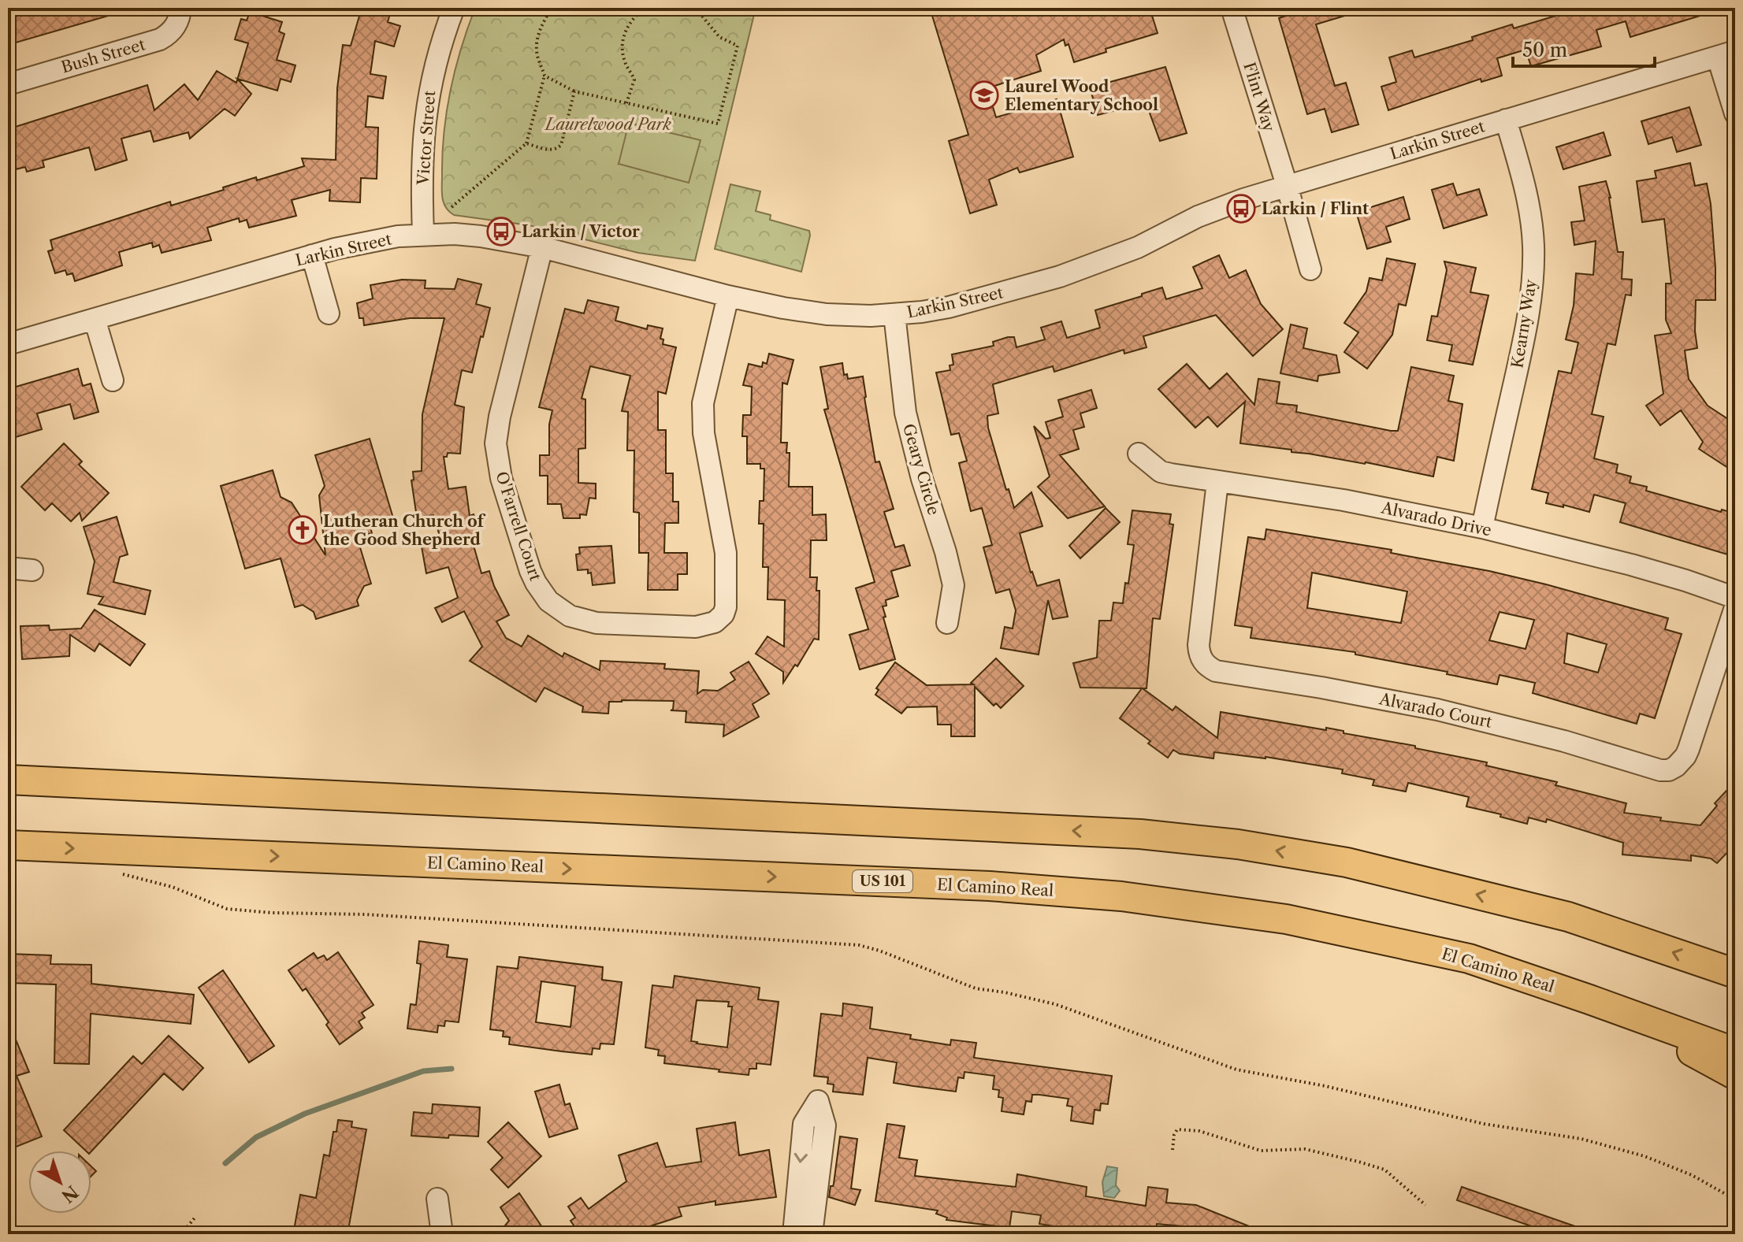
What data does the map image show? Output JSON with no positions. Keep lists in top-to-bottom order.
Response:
{
  "streets": {
    "highway": ["El Camino Real", "US 101"],
    "street": [
      "Bush Street",
      "Flint Way",
      "Victor Street",
      "Larkin Street",
      "Kearny Way",
      "Geary Circle",
      "Alvarado Drive",
      "O'Farrell Court",
      "Alvarado Court"
    ]
  },
  "crossings": [
    ["Flint Way", "Larkin Street"],
    ["Victor Street", "Larkin Street"],
    ["Larkin Street", "Kearny Way"],
    ["Larkin Street", "Geary Circle"],
    ["Larkin Street", "O'Farrell Court"],
    ["Kearny Way", "Alvarado Drive"],
    ["Alvarado Drive", "Alvarado Court"]
  ],
  "parks": ["Laurelwood Park"],
  "places": {
    "school or university": ["Laurel Wood Elementary School"],
    "bus stop": ["Larkin / Flint", "Larkin / Victor"],
    "church": ["Lutheran Church of the Good Shepherd"]
  },
  "scale_bar": "50 m",
  "north": "bottom right"
}
